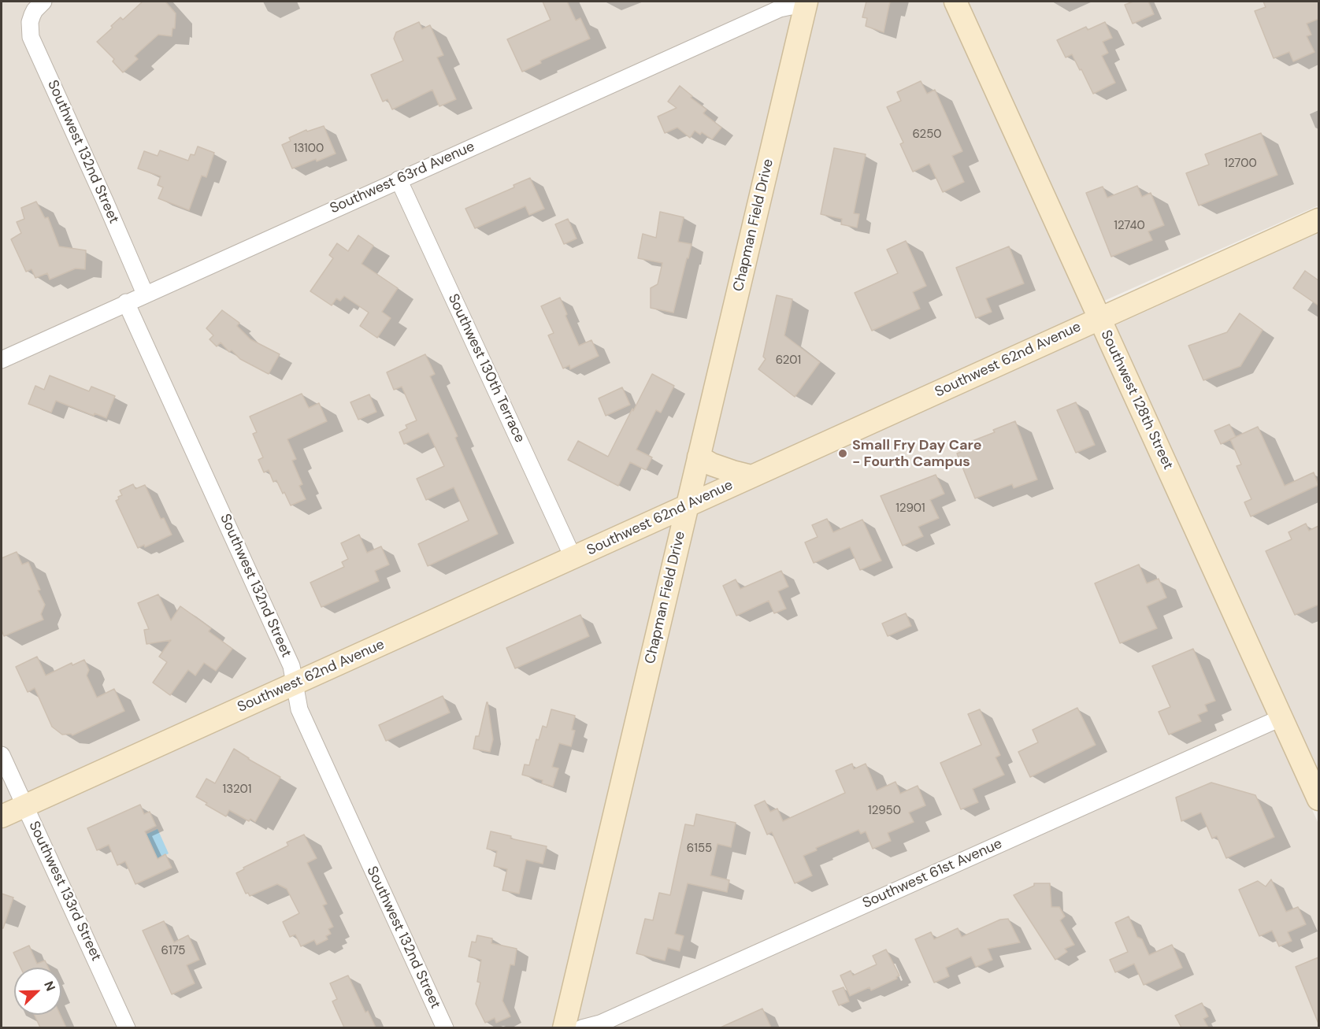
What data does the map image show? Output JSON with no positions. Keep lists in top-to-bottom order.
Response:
{
  "streets": {
    "street": [
      "Southwest 132nd Street",
      "Southwest 63rd Avenue",
      "Chapman Field Drive",
      "Southwest 62nd Avenue",
      "Southwest 130th Terrace",
      "Southwest 128th Street",
      "Southwest 61st Avenue",
      "Southwest 133rd Street"
    ]
  },
  "crossings": [
    ["Southwest 132nd Street", "Southwest 63rd Avenue"],
    ["Southwest 132nd Street", "Southwest 62nd Avenue"],
    ["Southwest 63rd Avenue", "Chapman Field Drive"],
    ["Southwest 63rd Avenue", "Southwest 130th Terrace"],
    ["Chapman Field Drive", "Southwest 62nd Avenue"],
    ["Southwest 62nd Avenue", "Southwest 130th Terrace"],
    ["Southwest 62nd Avenue", "Southwest 128th Street"],
    ["Southwest 62nd Avenue", "Southwest 133rd Street"],
    ["Southwest 128th Street", "Southwest 61st Avenue"]
  ],
  "places": ["Small Fry Day Care - Fourth Campus"],
  "house_numbers": [
    "6250",
    "13100",
    "12700",
    "12740",
    "6201",
    "12901",
    "13201",
    "12950",
    "6155",
    "6175"
  ],
  "north": "top right"
}
